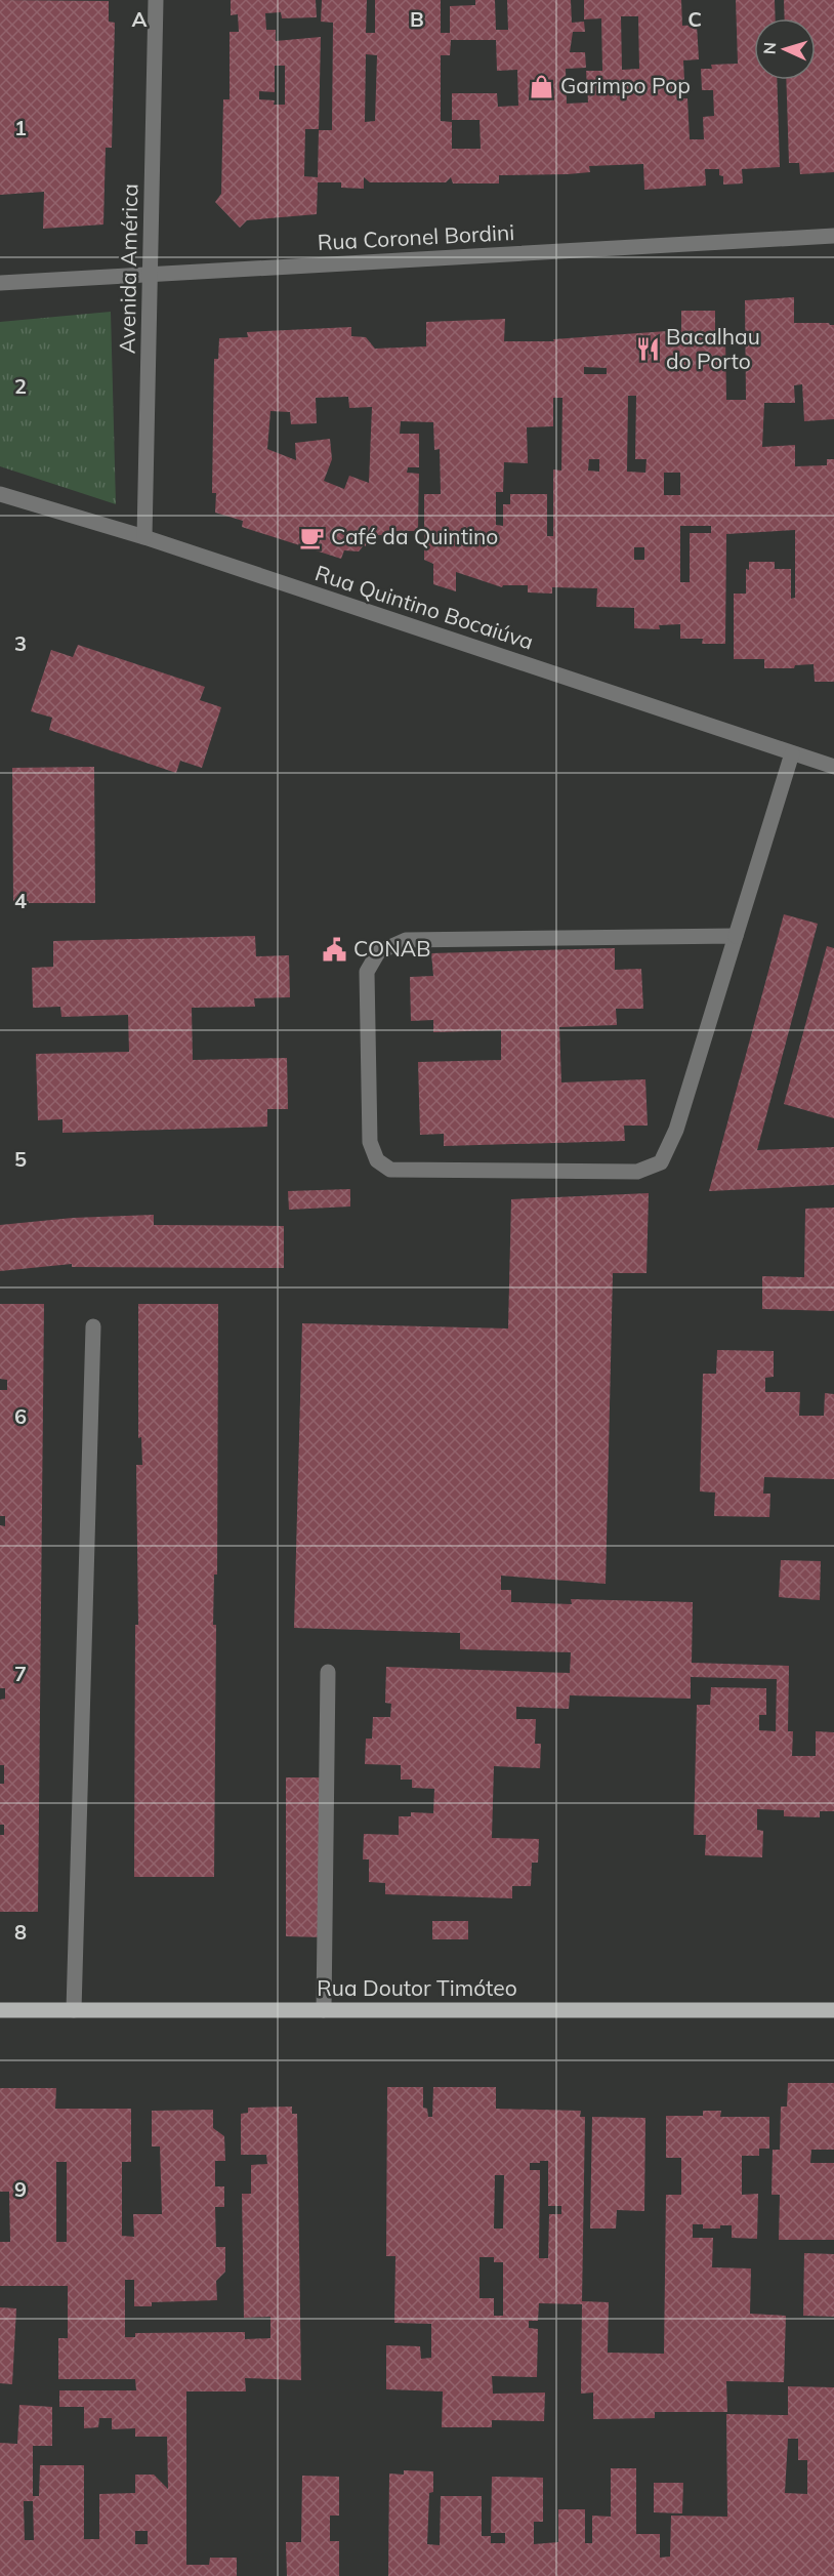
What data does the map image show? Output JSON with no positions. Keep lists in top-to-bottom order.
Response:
{
  "streets": {
    "main road": ["Rua Doutor Timóteo"],
    "street": ["Rua Coronel Bordini", "Avenida América", "Rua Quintino Bocaiúva"]
  },
  "crossings": [
    ["Rua Coronel Bordini", "Avenida América"],
    ["Avenida América", "Rua Quintino Bocaiúva"]
  ],
  "places": {
    "shop": ["Garimpo Pop"],
    "restaurant": ["Bacalhau do Porto"],
    "cafe": ["Café da Quintino"],
    "public building": ["CONAB"]
  },
  "north": "left",
  "grid": {
    "columns": ["A", "B", "C"],
    "rows": [
      "1",
      "2",
      "3",
      "4",
      "5",
      "6",
      "7",
      "8",
      "9"
    ]
  }
}
